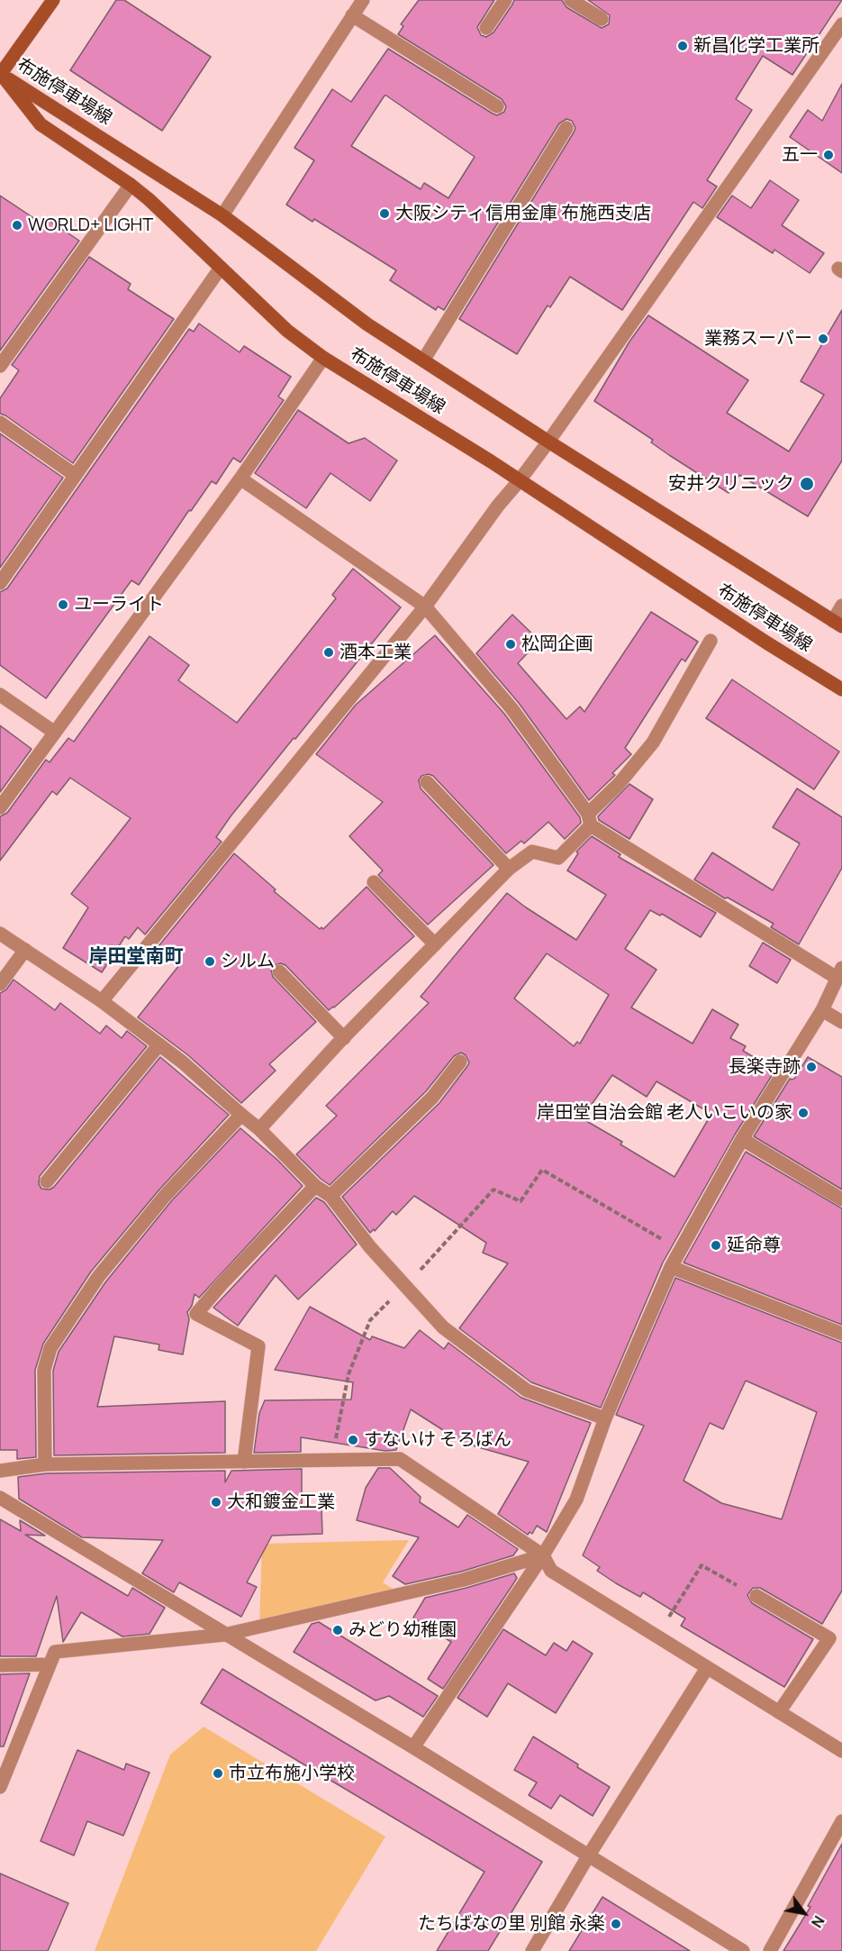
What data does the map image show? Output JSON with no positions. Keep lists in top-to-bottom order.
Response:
{
  "streets": {
    "main road": ["布施停車場線"]
  },
  "districts": ["岸田堂南町"],
  "places": [
    "新昌化学工業所",
    "五一",
    "大阪シティ信用金庫 布施西支店",
    "WORLD+ LIGHT",
    "業務スーパー",
    "安井クリニック",
    "ユーライト",
    "松岡企画",
    "酒本工業",
    "シルム",
    "長楽寺跡",
    "岸田堂自治会館 老人いこいの家",
    "延命尊",
    "すないけ そろばん",
    "大和鍍金工業",
    "みどり幼稚園",
    "市立布施小学校",
    "たちばなの里 別館 永楽"
  ],
  "north": "bottom right"
}
